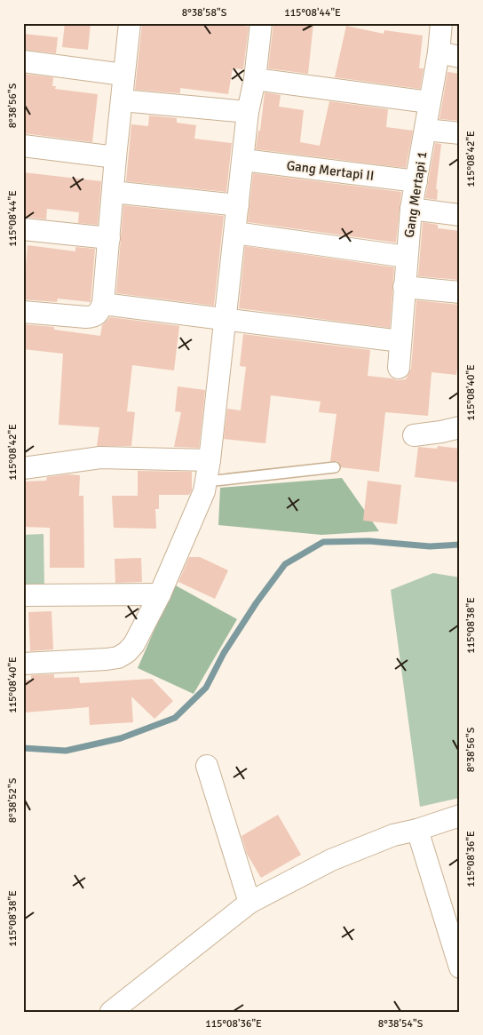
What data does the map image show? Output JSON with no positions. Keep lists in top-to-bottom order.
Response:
{
  "streets": {
    "street": ["Gang Mertapi II", "Gang Mertapi 1"]
  },
  "crossings": [
    ["Gang Mertapi II", "Gang Mertapi 1"]
  ],
  "coordinates": [
    "8°38'58\"S",
    "115°08'44\"E",
    "8°38'56\"S",
    "115°08'42\"E",
    "115°08'40\"E",
    "115°08'38\"E",
    "8°38'52\"S",
    "115°08'36\"E",
    "8°38'54\"S"
  ]
}
